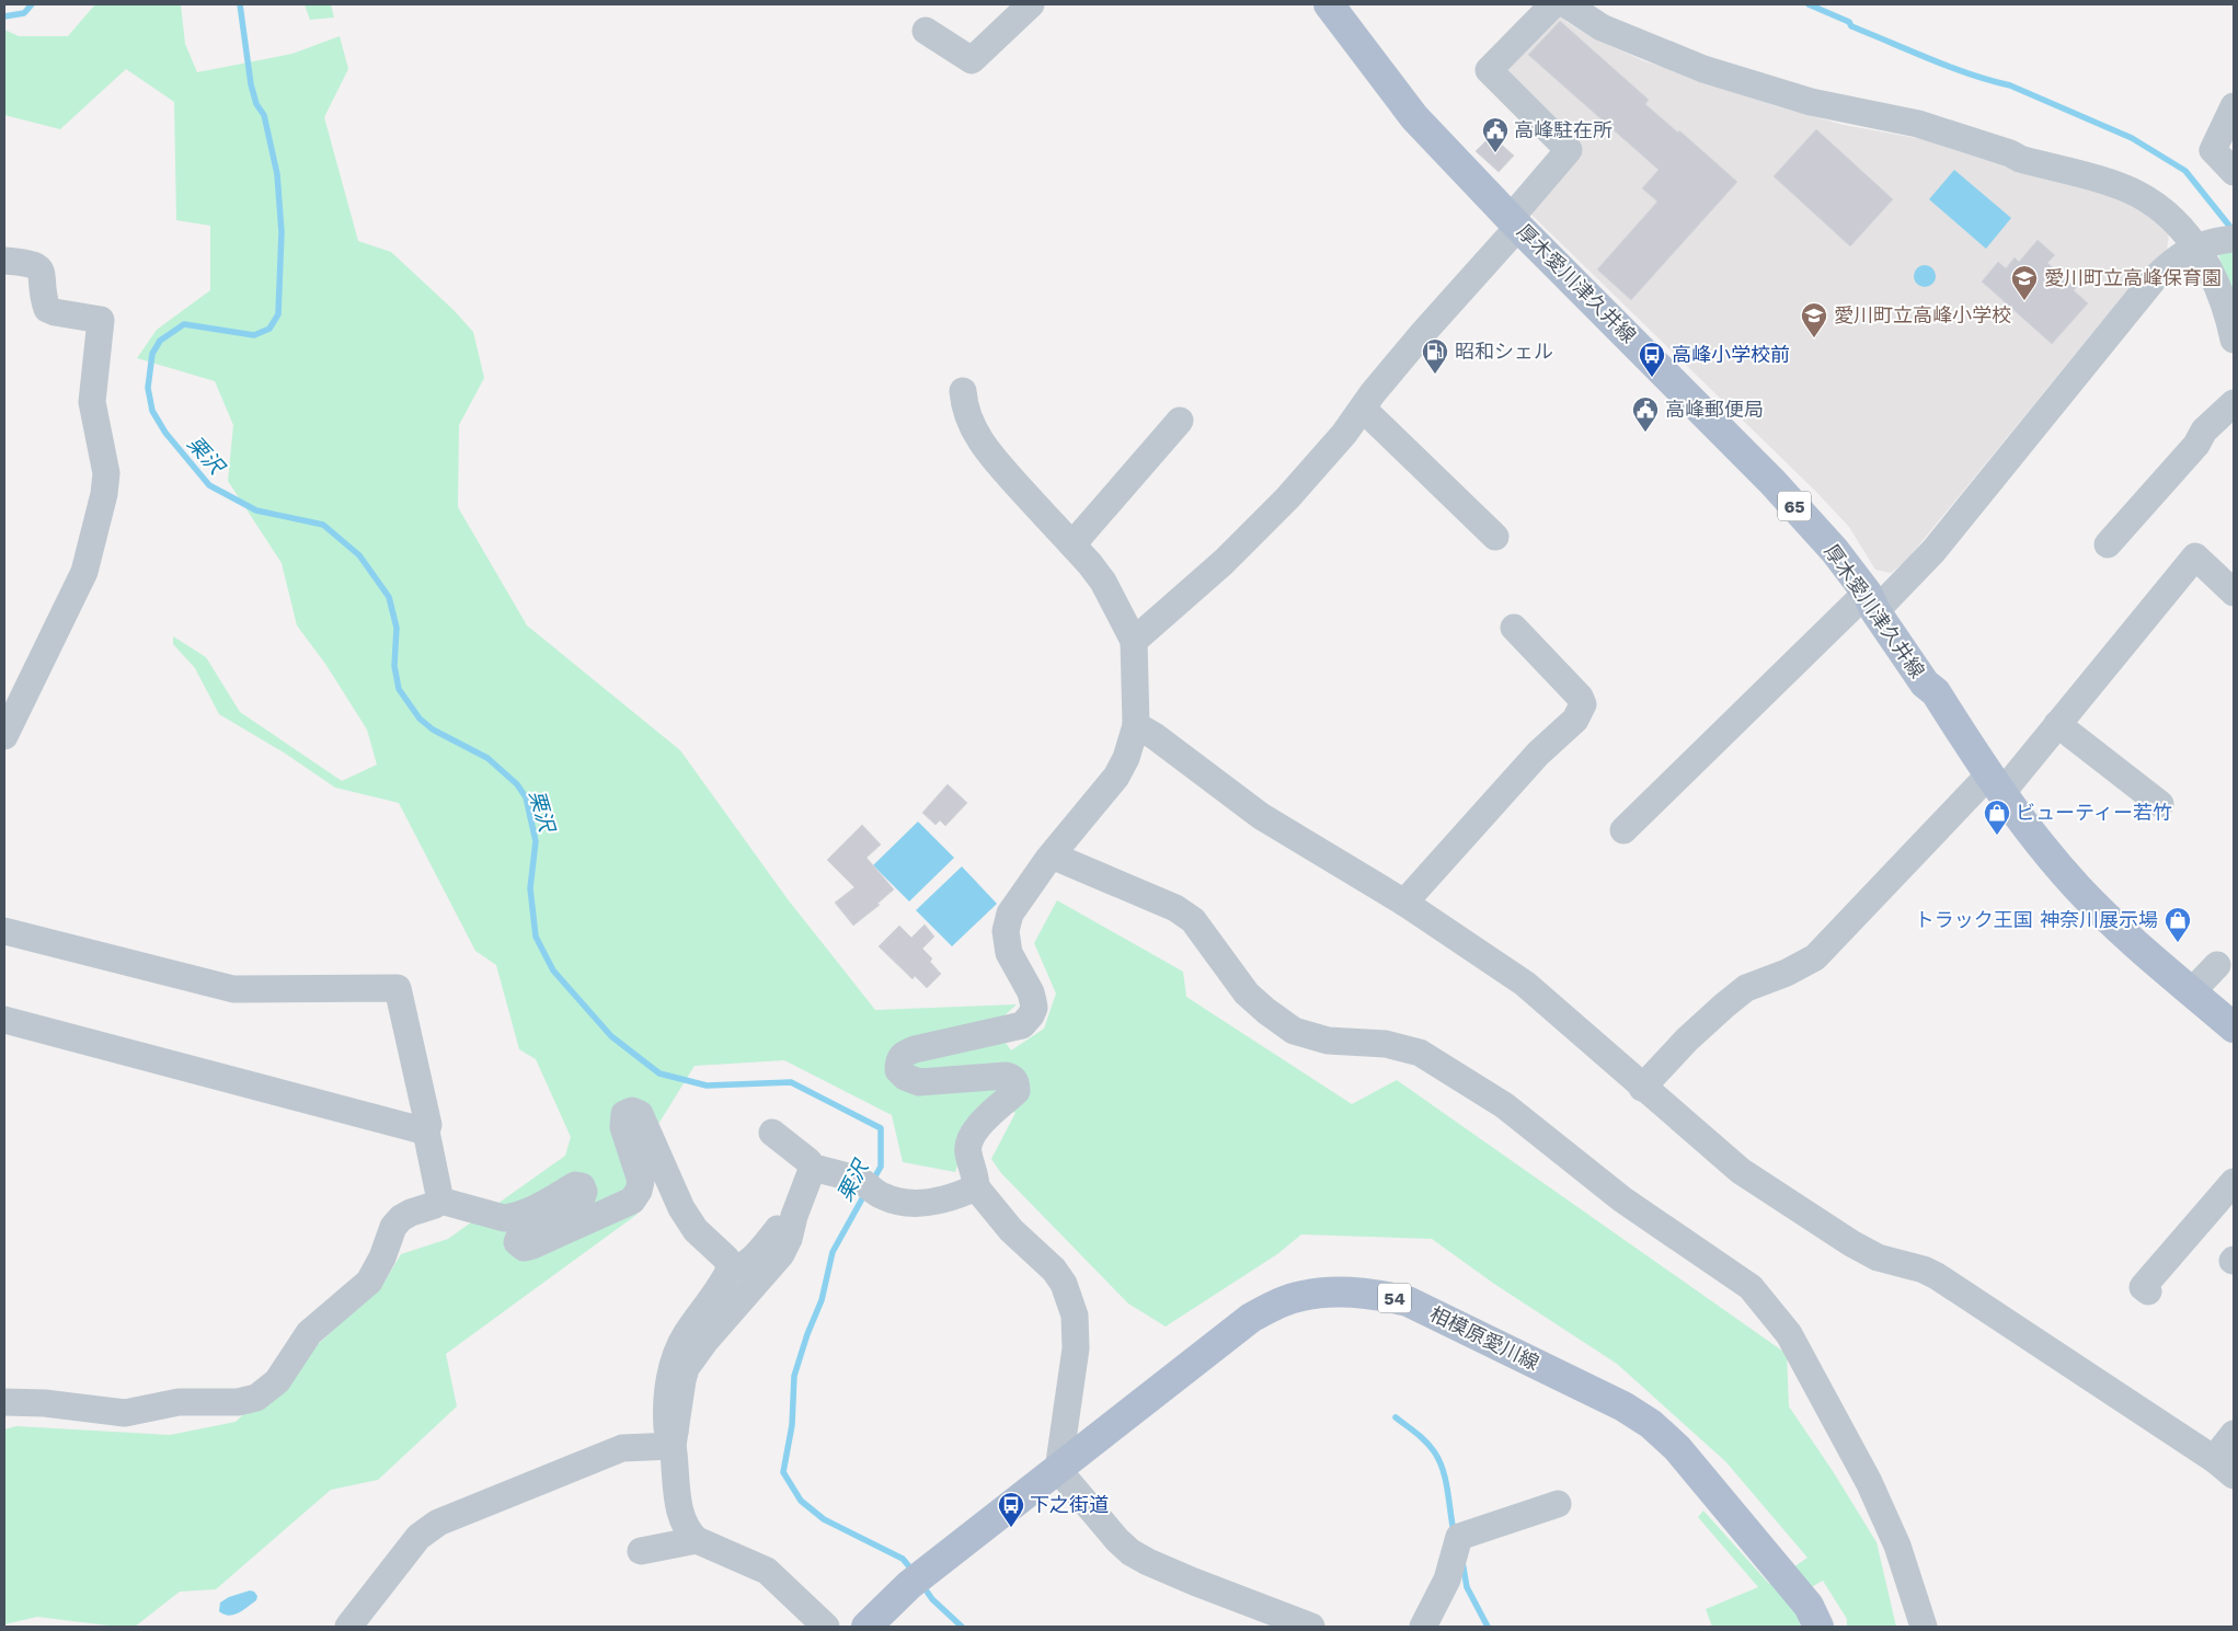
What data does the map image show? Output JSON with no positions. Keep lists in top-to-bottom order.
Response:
{
  "streets": {
    "main road": [
      "厚木愛川津久井線",
      "65",
      "54",
      "相模原愛川線"
    ]
  },
  "water": ["栗沢"],
  "places": {
    "public building": ["高峰駐在所", "高峰郵便局"],
    "school or university": ["愛川町立高峰保育園", "愛川町立高峰小学校"],
    "fuel station": ["昭和シェル"],
    "bus stop": ["高峰小学校前", "下之街道"],
    "shop": ["ビューティー若竹", "トラック王国 神奈川展示場"]
  }
}
